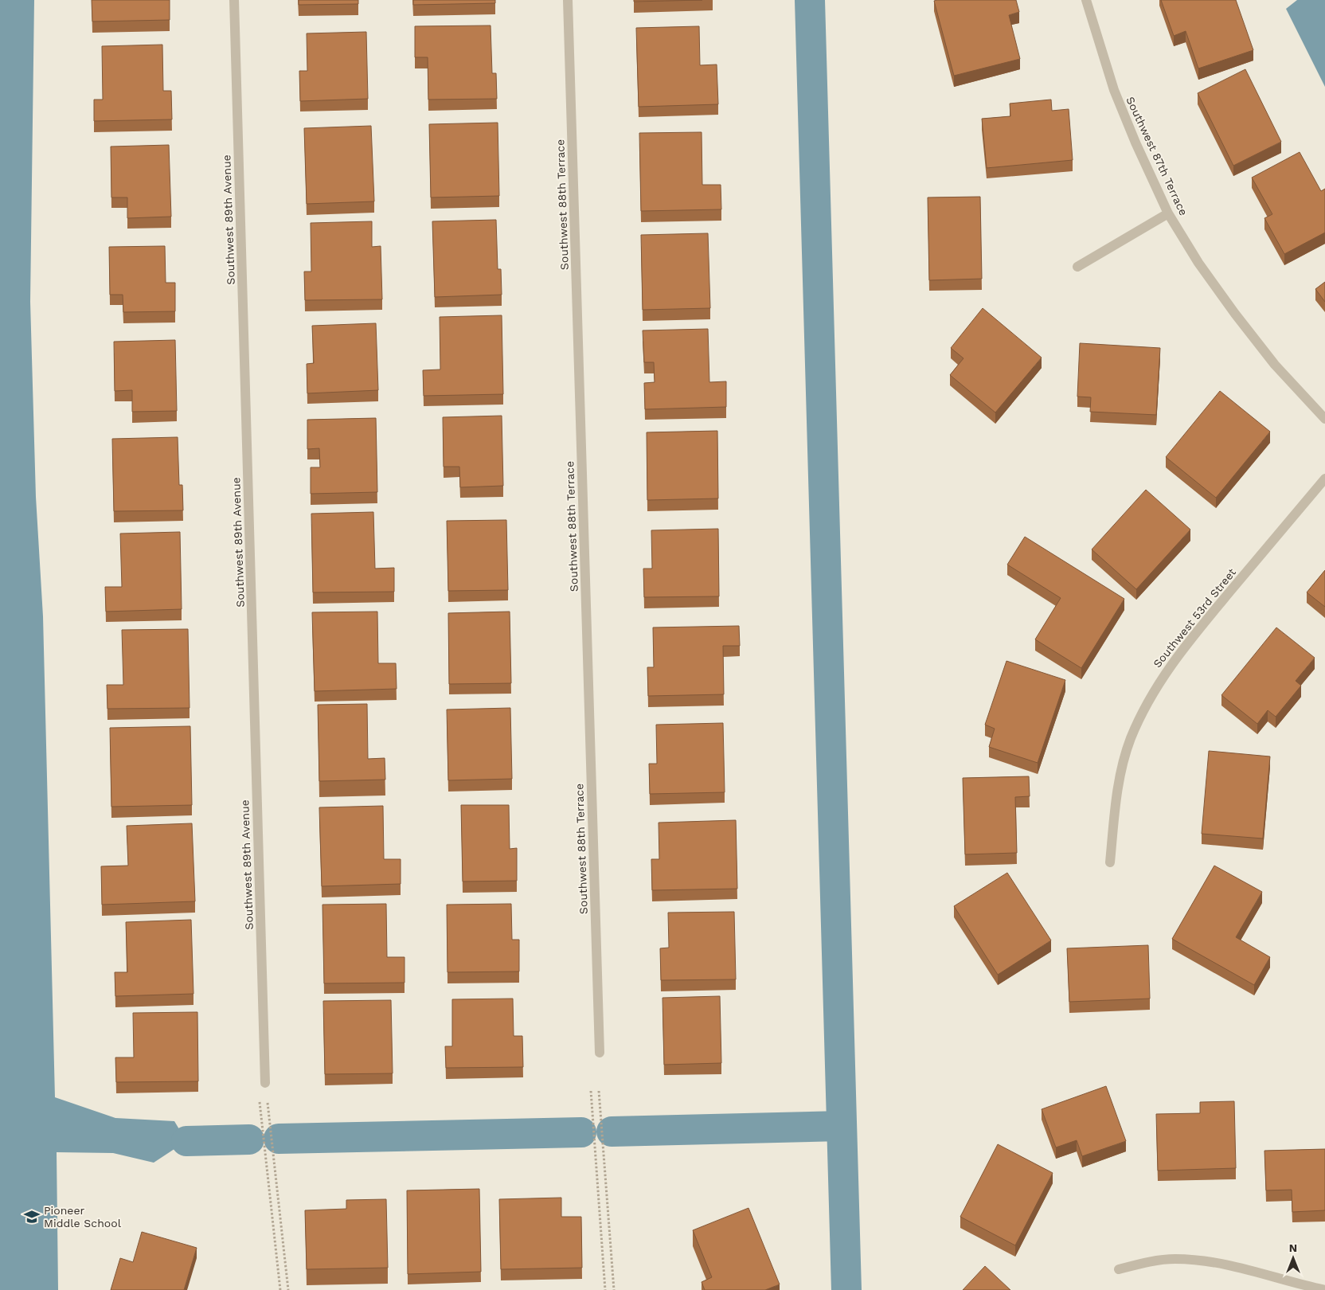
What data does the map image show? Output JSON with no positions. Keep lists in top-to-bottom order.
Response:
{
  "streets": {
    "street": [
      "Southwest 87th Terrace",
      "Southwest 88th Terrace",
      "Southwest 89th Avenue",
      "Southwest 53rd Street"
    ]
  },
  "places": {
    "school or university": ["Pioneer Middle School"]
  },
  "north": "top"
}
